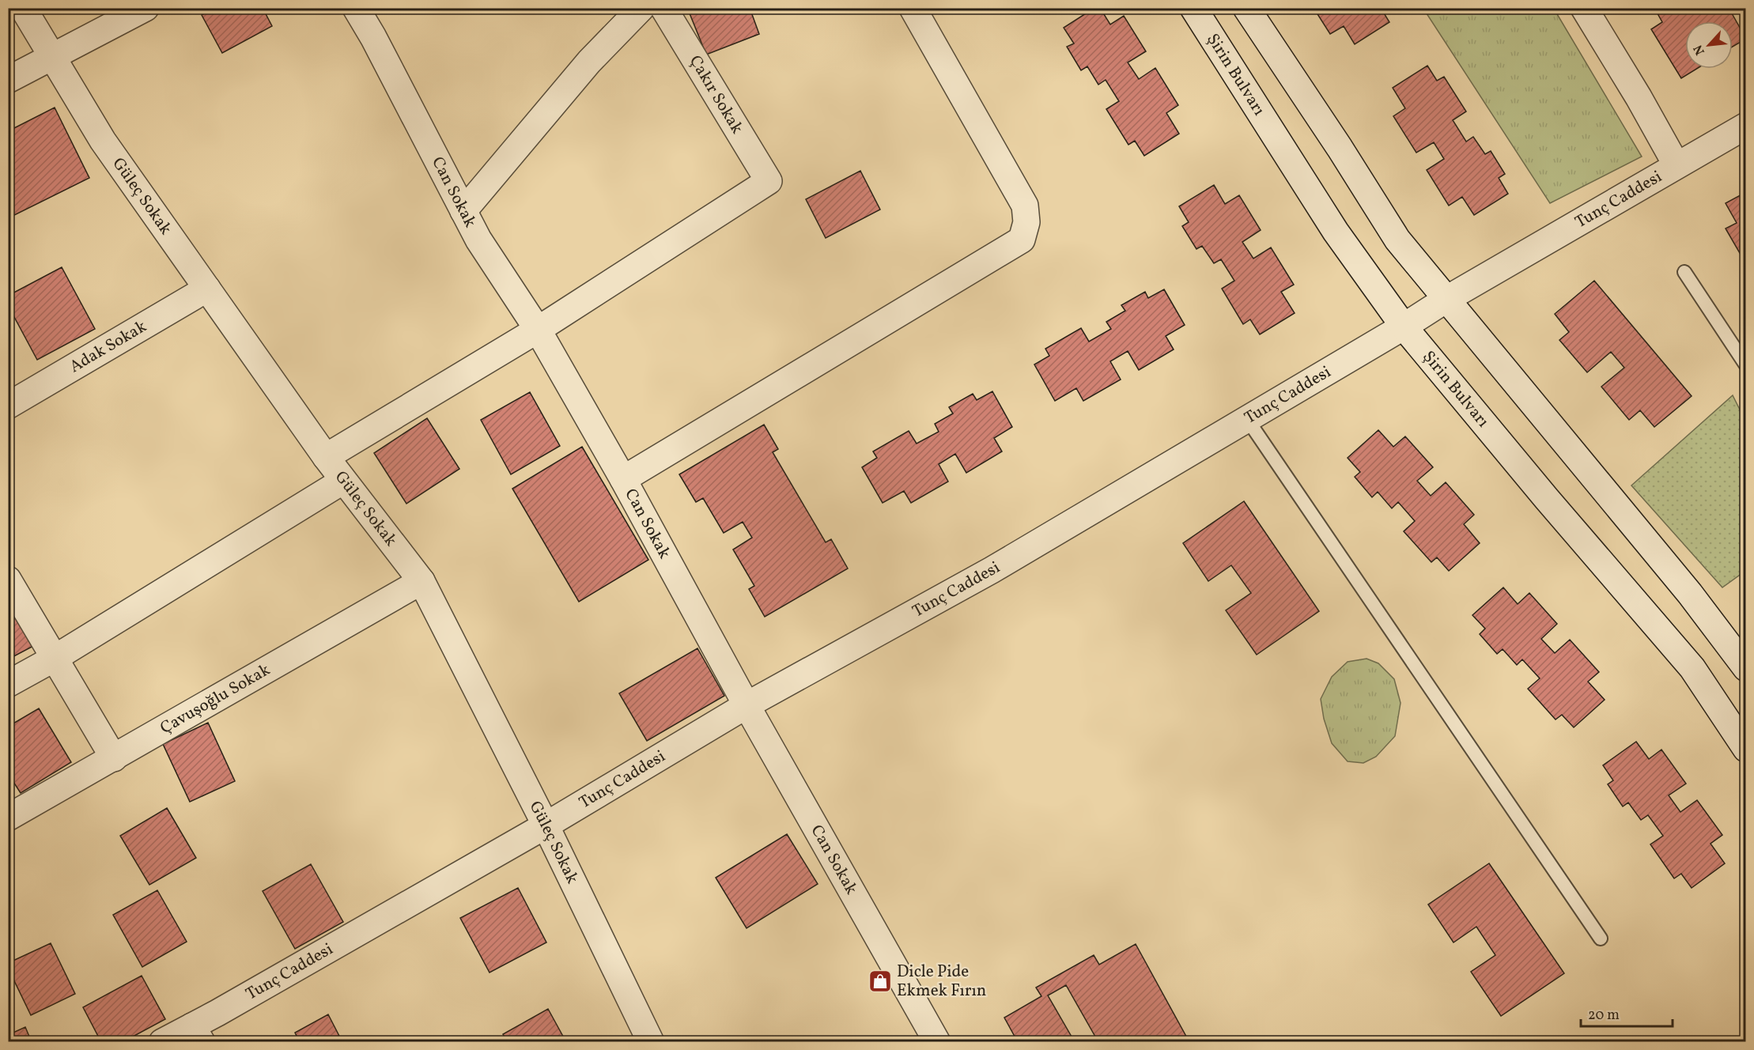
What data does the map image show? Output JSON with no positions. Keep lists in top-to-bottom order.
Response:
{
  "streets": {
    "street": [
      "Şirin Bulvarı",
      "Çakır Sokak",
      "Can Sokak",
      "Güleç Sokak",
      "Tunç Caddesi",
      "Adak Sokak",
      "Çavuşoğlu Sokak"
    ]
  },
  "crossings": [
    ["Şirin Bulvarı", "Tunç Caddesi"],
    ["Çakır Sokak", "Can Sokak"],
    ["Can Sokak", "Tunç Caddesi"],
    ["Güleç Sokak", "Tunç Caddesi"],
    ["Güleç Sokak", "Adak Sokak"],
    ["Güleç Sokak", "Çavuşoğlu Sokak"]
  ],
  "places": {
    "shop": ["Dicle Pide Ekmek Fırın"]
  },
  "scale_bar": "20 m",
  "north": "bottom left"
}
